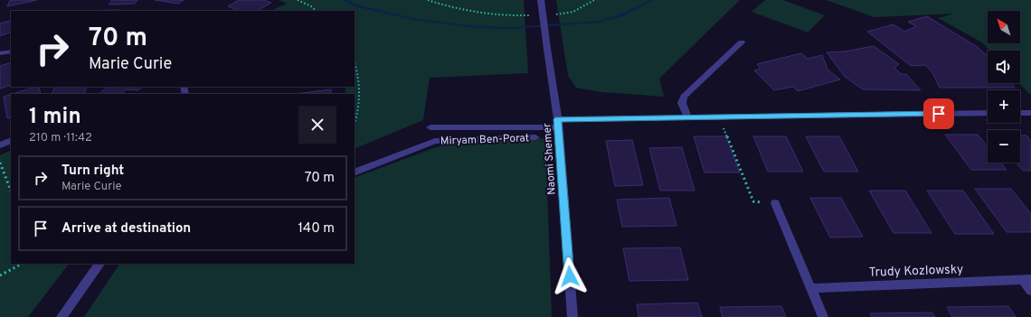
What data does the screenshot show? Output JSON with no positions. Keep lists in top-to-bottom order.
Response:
{
  "streets": {
    "street": ["Miryam Ben-Porat", "Naomi Shemer", "Trudy Kozlowsky"]
  },
  "north": "top left",
  "page": {
    "map_buttons": ["+", "−"],
    "turn": ["70 m", "Marie Curie"],
    "heading": ["1 min", "210 m · 11:42"],
    "list": [
      {
        "name": "Turn right",
        "note": "Marie Curie",
        "value": "70 m"
      },
      {
        "name": "Arrive at destination",
        "value": "140 m"
      }
    ]
  }
}
